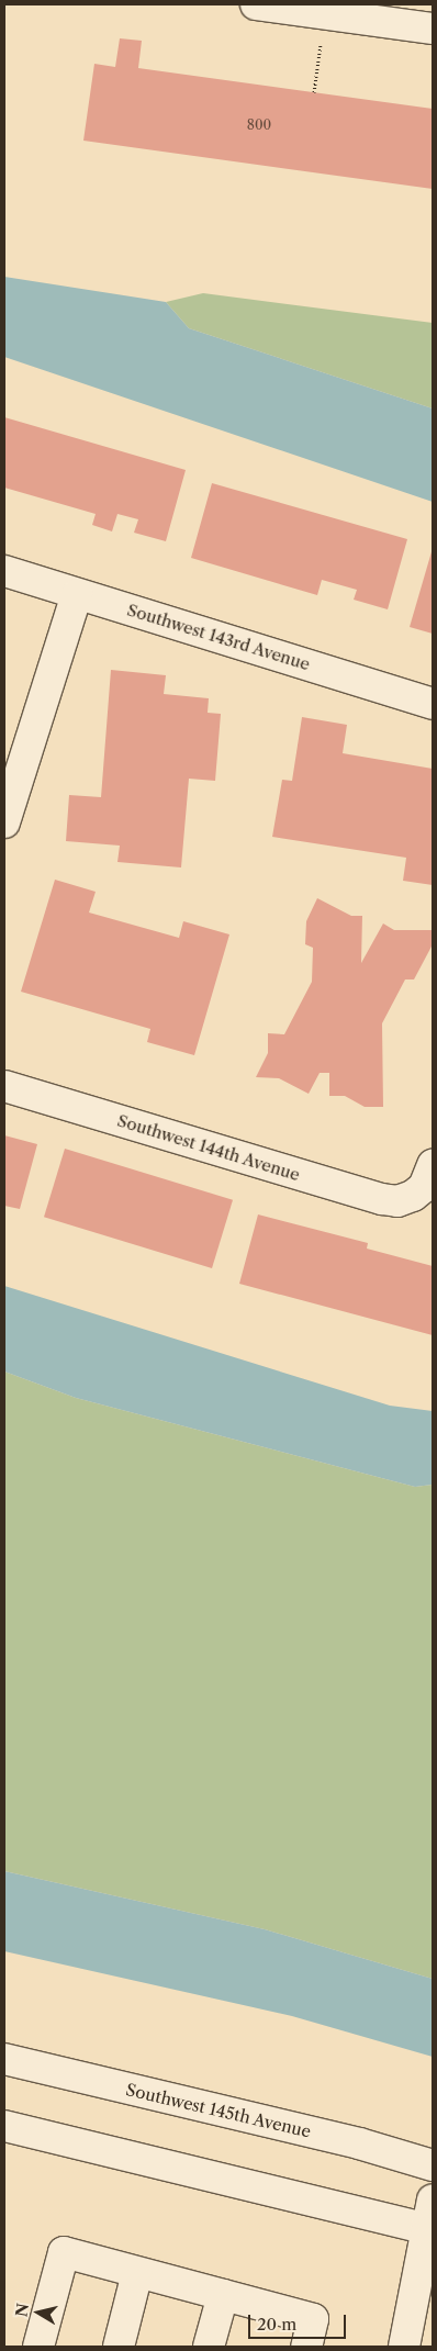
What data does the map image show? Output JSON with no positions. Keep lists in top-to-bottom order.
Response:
{
  "streets": {
    "street": ["Southwest 143rd Avenue", "Southwest 144th Avenue", "Southwest 145th Avenue"]
  },
  "house_numbers": ["800"],
  "scale_bar": "20 m",
  "north": "left"
}
